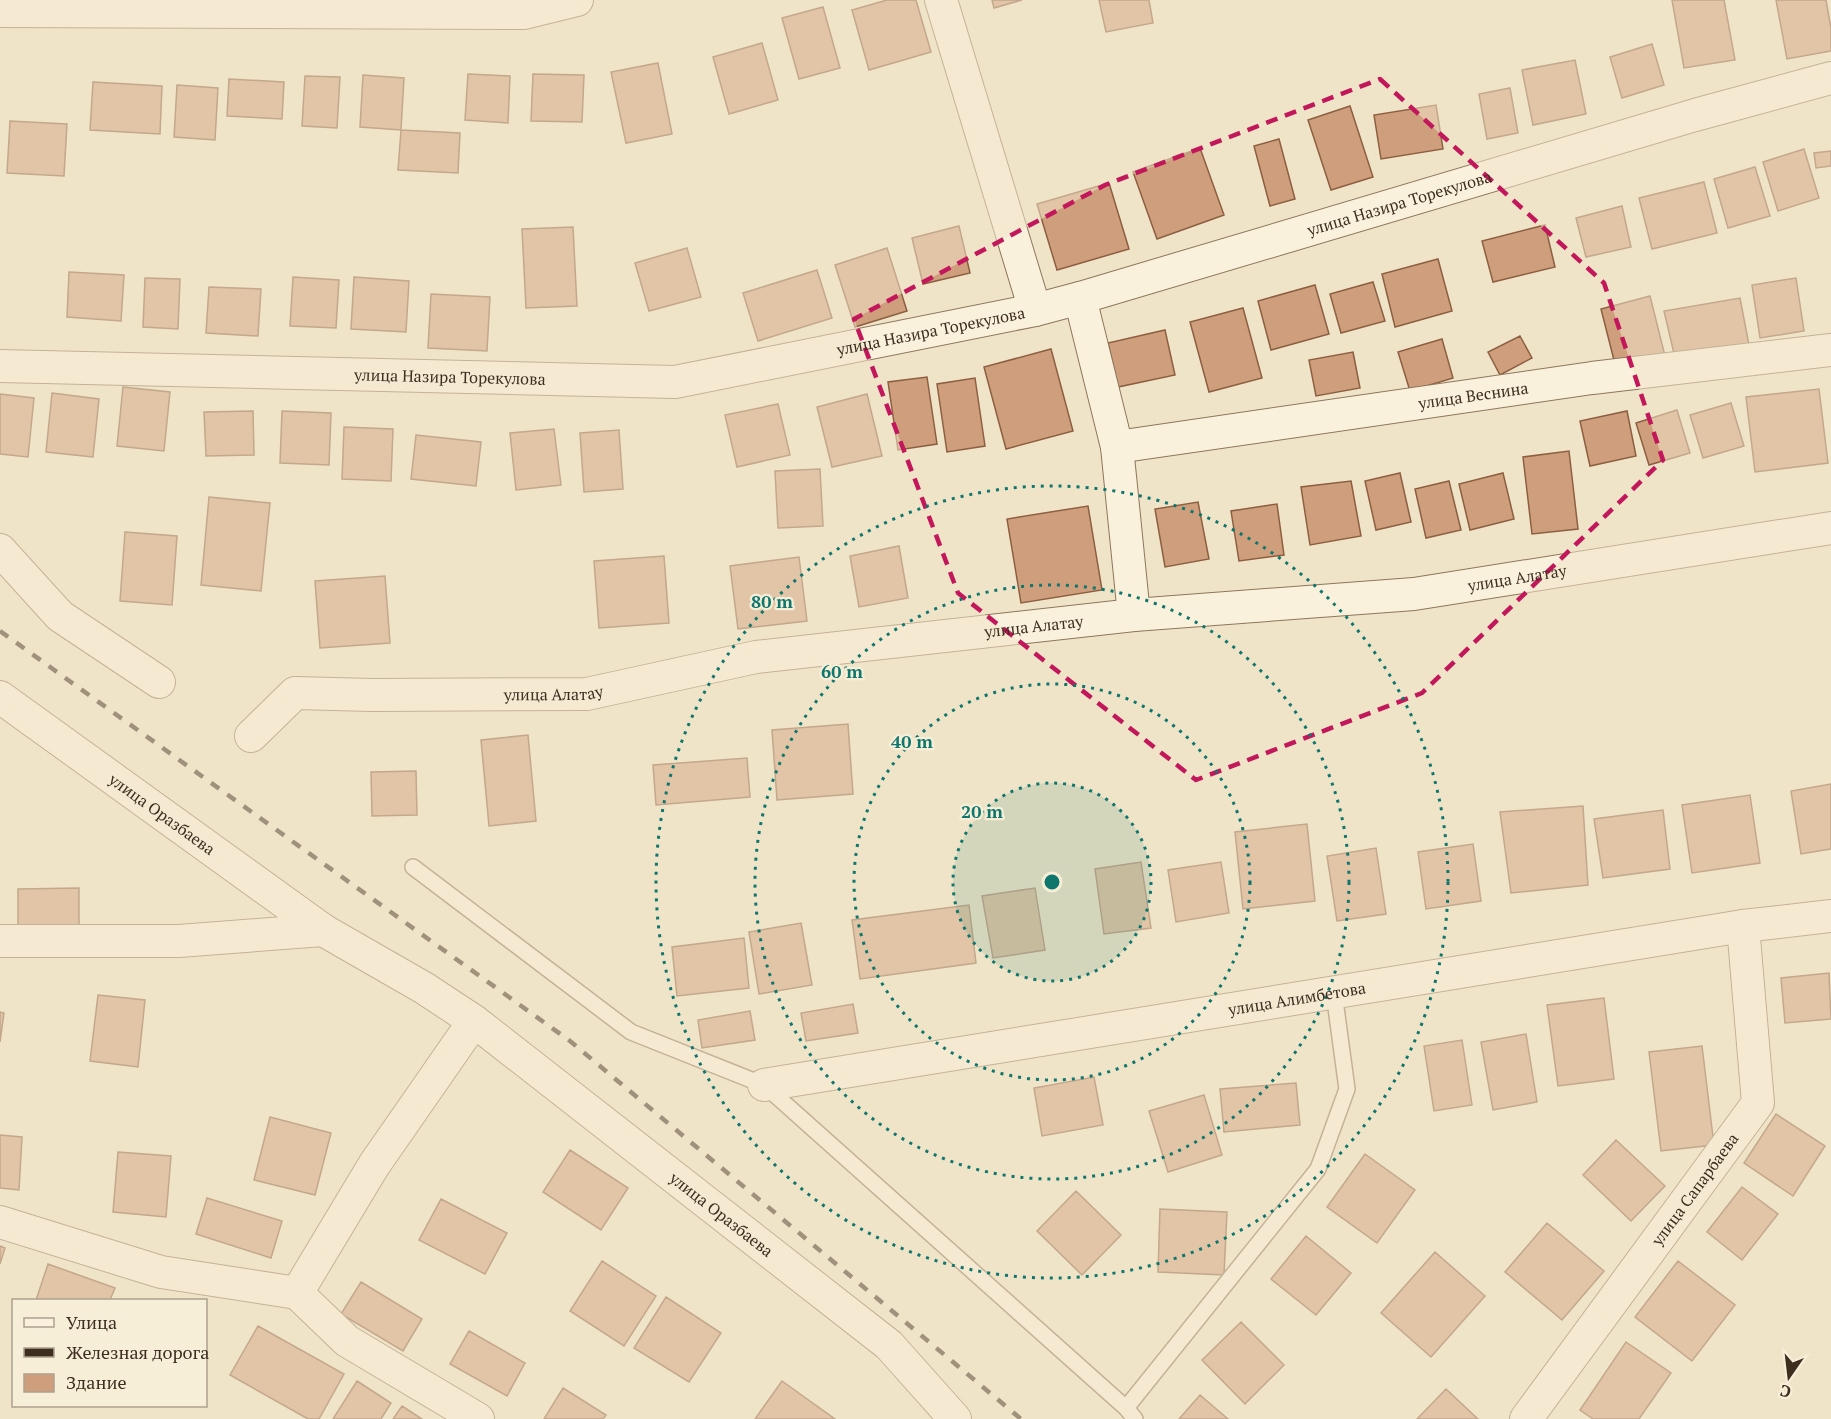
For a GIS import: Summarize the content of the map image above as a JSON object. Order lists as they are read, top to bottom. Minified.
{"streets":{"street":["улица Назира Торекулова","улица Веснина","улица Алатау","улица Оразбаева","улица Алимбетова","улица Сапарбаева"]},"crossings":[["улица Алимбетова","улица Сапарбаева"]],"legend":["Улица","Железная дорога","Здание"],"north":"bottom","rings":["80 m","60 m","40 m","20 m"]}
